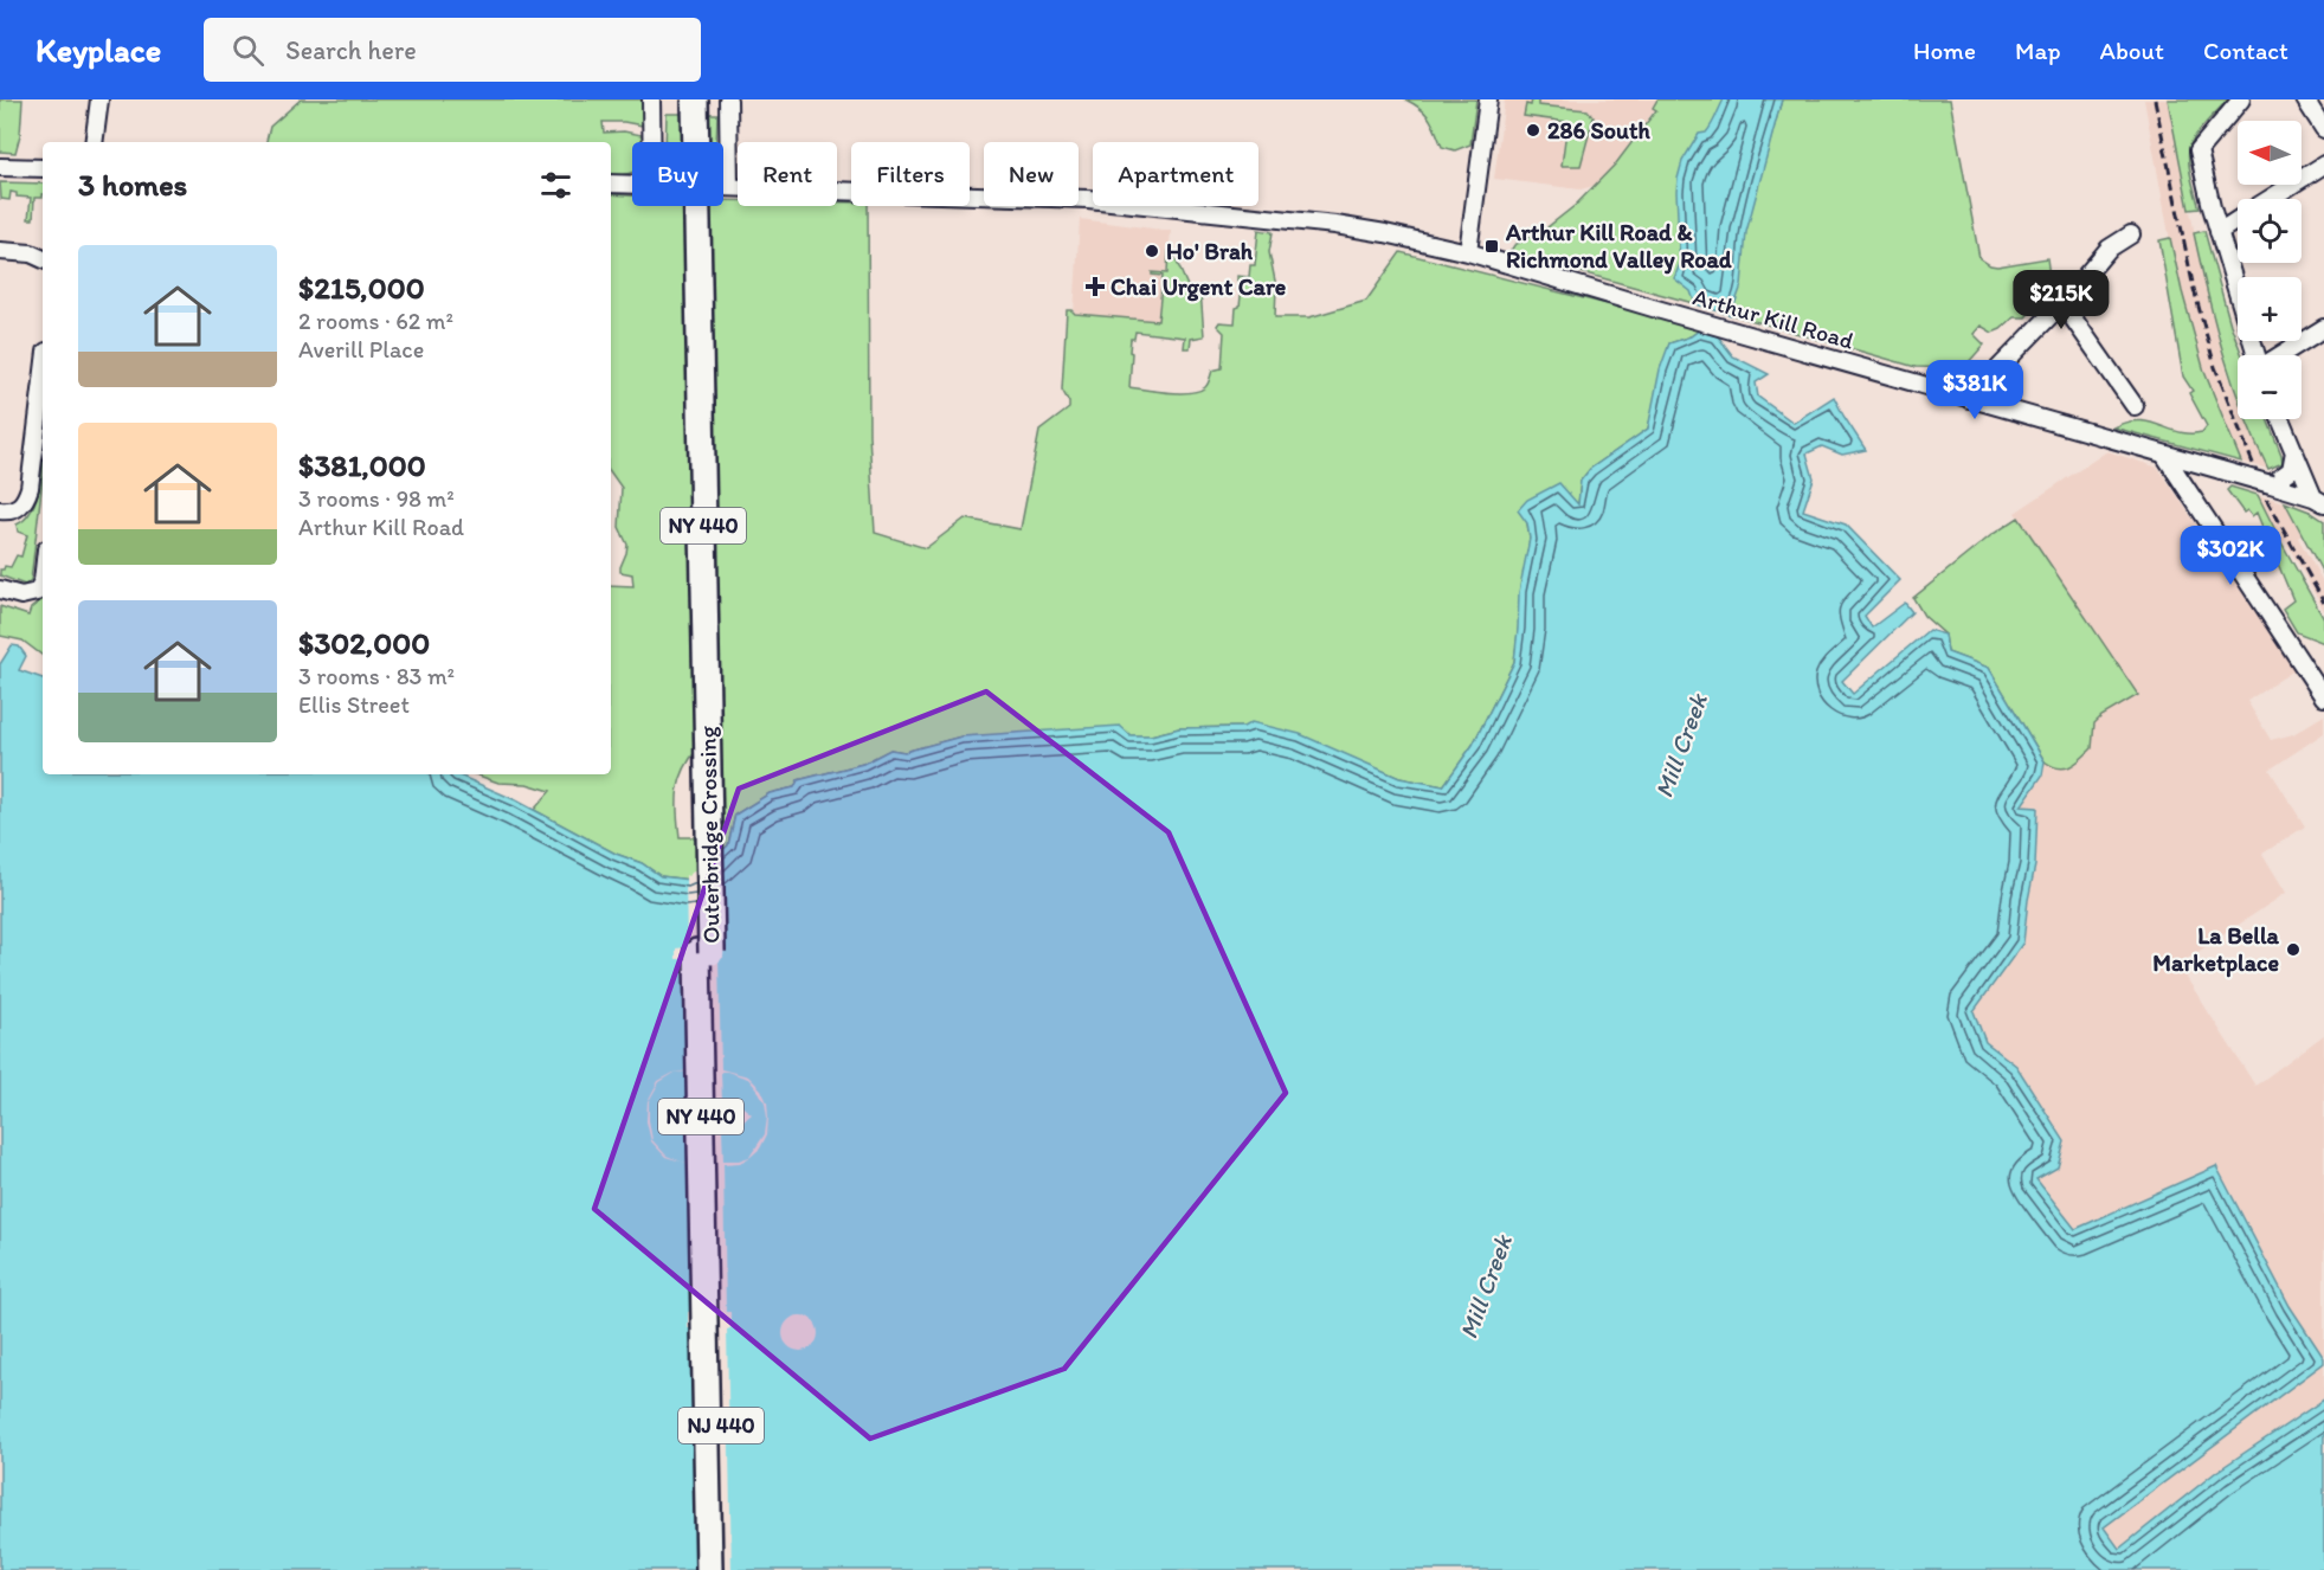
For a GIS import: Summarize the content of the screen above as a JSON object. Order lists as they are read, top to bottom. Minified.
{"streets":{"highway":["NY 440","Outerbridge Crossing","NJ 440"],"street":["Arthur Kill Road"]},"water":["Mill Creek"],"places":{"other":["286 South","Ho' Brah","La Bella Marketplace"],"transit":["Arthur Kill Road & Richmond Valley Road"],"health":["Chai Urgent Care"]},"north":"left","page":{"header":"Keyplace","search":"Search here","nav":["Home","Map","About","Contact"],"map_buttons":["+","−"],"chip":["Buy","Rent","Filters","New","Apartment"],"heading":"3 homes","list":[{"name":"$215,000","note":"2 rooms · 62 m² · Averill Place"},{"name":"$381,000","note":"3 rooms · 98 m² · Arthur Kill Road"},{"name":"$302,000","note":"3 rooms · 83 m² · Ellis Street"}],"price":["$215K","$381K","$302K"]}}
